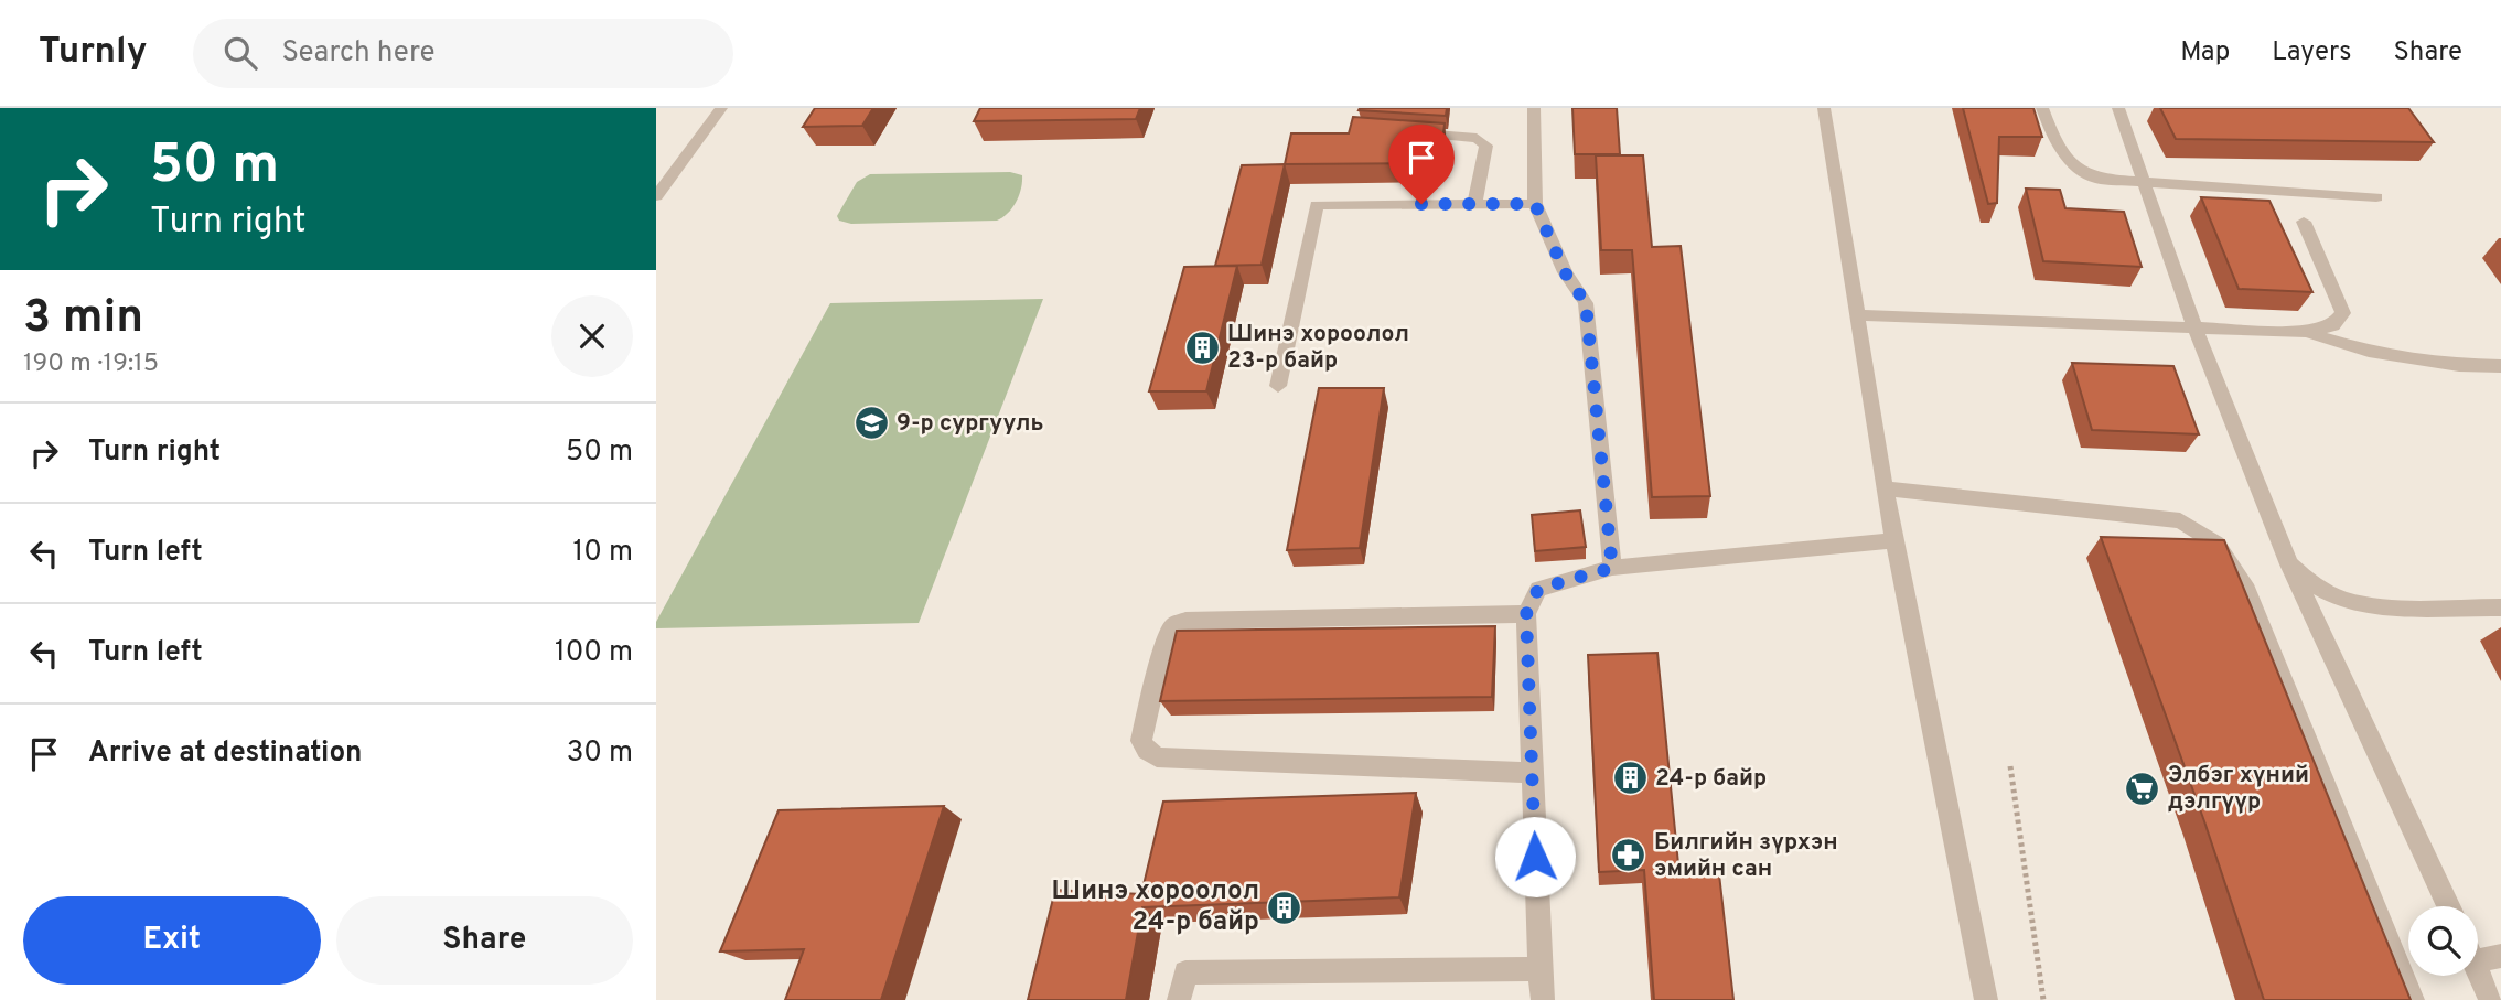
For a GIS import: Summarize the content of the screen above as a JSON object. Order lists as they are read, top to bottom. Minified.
{"places":{"building":["Шинэ хороолол 23-р байр","24-р байр","Шинэ хороолол 24-р байр"],"school or university":["9-р сургууль"],"supermarket":["Элбэг хүний дэлгүүр"],"pharmacy":["Билгийн зүрхэн эмийн сан"]},"page":{"header":"Turnly","search":"Search here","nav":["Map","Layers","Share"],"turn":["50 m","Turn right"],"heading":["3 min","190 m · 19:15"],"list":[{"name":"Turn right","value":"50 m"},{"name":"Turn left","value":"10 m"},{"name":"Turn left","value":"100 m"},{"name":"Arrive at destination","value":"30 m"}],"buttons":["Exit","Share"]}}
